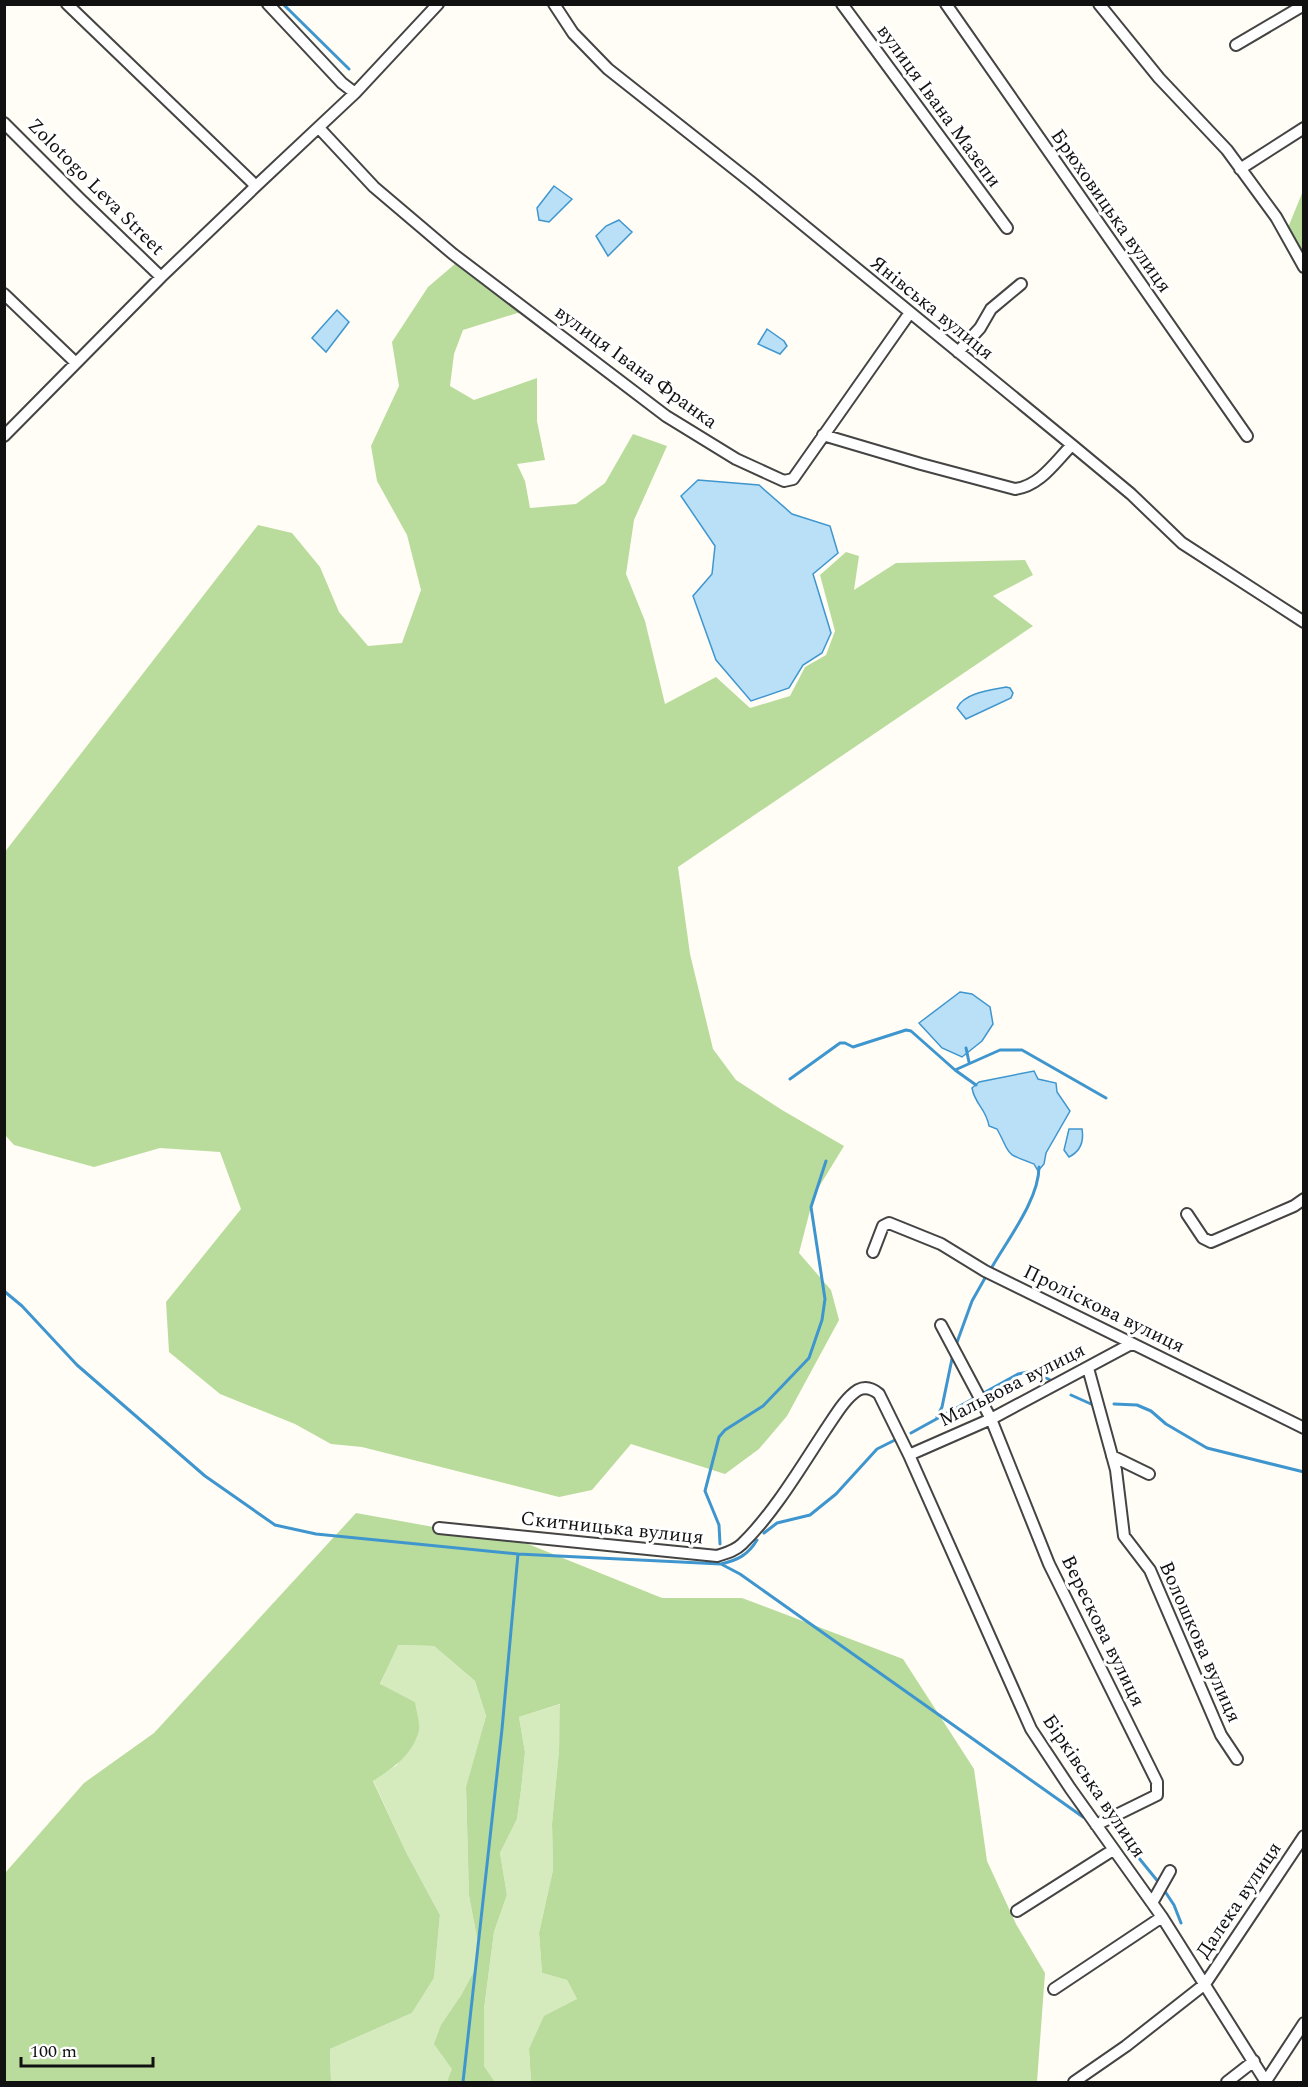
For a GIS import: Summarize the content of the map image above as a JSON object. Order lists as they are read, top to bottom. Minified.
{"streets":{"street":["вулиця Івана Мазепи","Zolotogo Leva Street","Брюховицька вулиця","Янівська вулиця","вулиця Івана Франка","Проліскова вулиця","Мальвова вулиця","Скитницька вулиця","Верескова вулиця","Волошкова вулиця","Бірківська вулиця","Далека вулиця"]},"crossings":[["Янівська вулиця","вулиця Івана Франка"],["Проліскова вулиця","Мальвова вулиця"],["Мальвова вулиця","Верескова вулиця"],["Мальвова вулиця","Волошкова вулиця"],["Мальвова вулиця","Бірківська вулиця"],["Скитницька вулиця","Бірківська вулиця"],["Верескова вулиця","Бірківська вулиця"],["Бірківська вулиця","Далека вулиця"]],"scale_bar":"100 m"}
